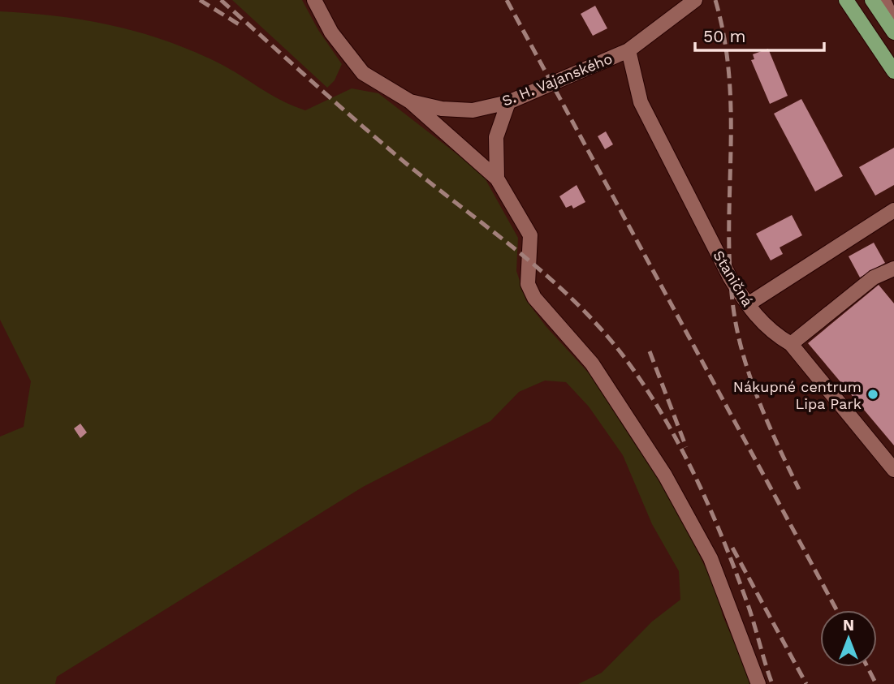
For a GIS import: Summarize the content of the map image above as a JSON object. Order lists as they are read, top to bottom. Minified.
{"streets":{"street":["S. H. Vajanského","Staničná"]},"crossings":[["S. H. Vajanského","Staničná"]],"places":["Nákupné centrum Lipa Park"],"scale_bar":"50 m","north":"top"}
